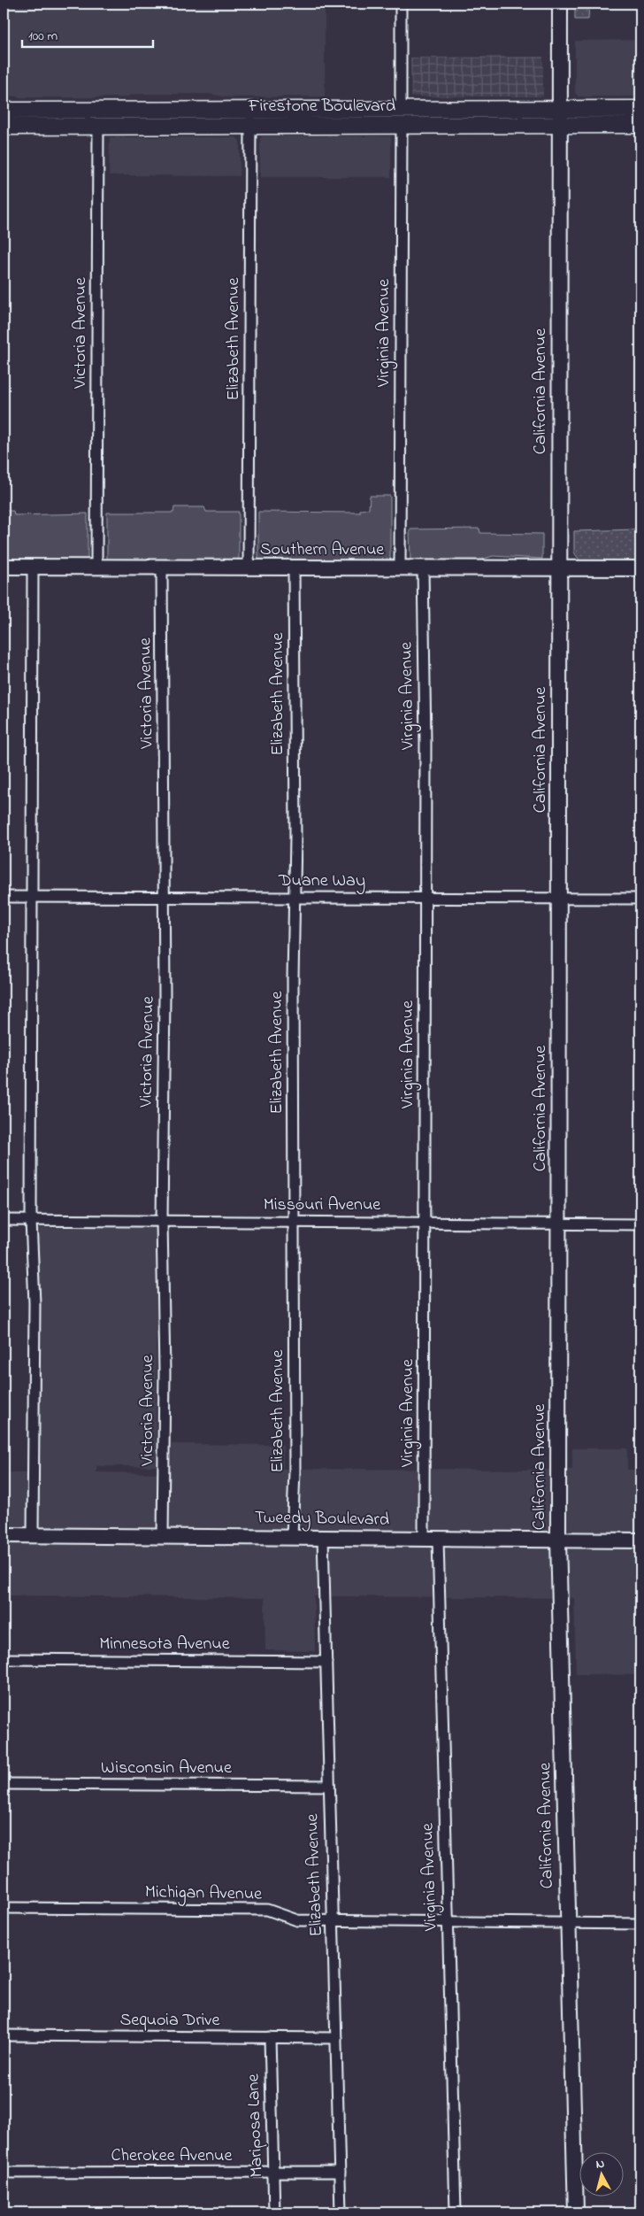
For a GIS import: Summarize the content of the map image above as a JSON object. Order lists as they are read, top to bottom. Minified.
{"streets":{"main road":["Firestone Boulevard","California Avenue","Southern Avenue","Tweedy Boulevard"],"street":["Victoria Avenue","Virginia Avenue","Elizabeth Avenue","Duane Way","Missouri Avenue","Minnesota Avenue","Wisconsin Avenue","Michigan Avenue","Sequoia Drive","Mariposa Lane","Cherokee Avenue"]},"crossings":[["Firestone Boulevard","Victoria Avenue"],["Firestone Boulevard","Virginia Avenue"],["Firestone Boulevard","Elizabeth Avenue"],["Firestone Boulevard","California Avenue"],["Victoria Avenue","Southern Avenue"],["Victoria Avenue","Duane Way"],["Victoria Avenue","Missouri Avenue"],["Victoria Avenue","Tweedy Boulevard"],["Virginia Avenue","Southern Avenue"],["Virginia Avenue","Duane Way"],["Virginia Avenue","Missouri Avenue"],["Virginia Avenue","Tweedy Boulevard"],["Virginia Avenue","Michigan Avenue"],["Elizabeth Avenue","Southern Avenue"],["Elizabeth Avenue","Duane Way"],["Elizabeth Avenue","Missouri Avenue"],["Elizabeth Avenue","Tweedy Boulevard"],["Elizabeth Avenue","Minnesota Avenue"],["Elizabeth Avenue","Wisconsin Avenue"],["Elizabeth Avenue","Michigan Avenue"],["Elizabeth Avenue","Sequoia Drive"],["Elizabeth Avenue","Cherokee Avenue"],["California Avenue","Southern Avenue"],["California Avenue","Duane Way"],["California Avenue","Missouri Avenue"],["California Avenue","Tweedy Boulevard"],["California Avenue","Michigan Avenue"],["Sequoia Drive","Mariposa Lane"],["Mariposa Lane","Cherokee Avenue"]],"scale_bar":"100 m","north":"top"}
